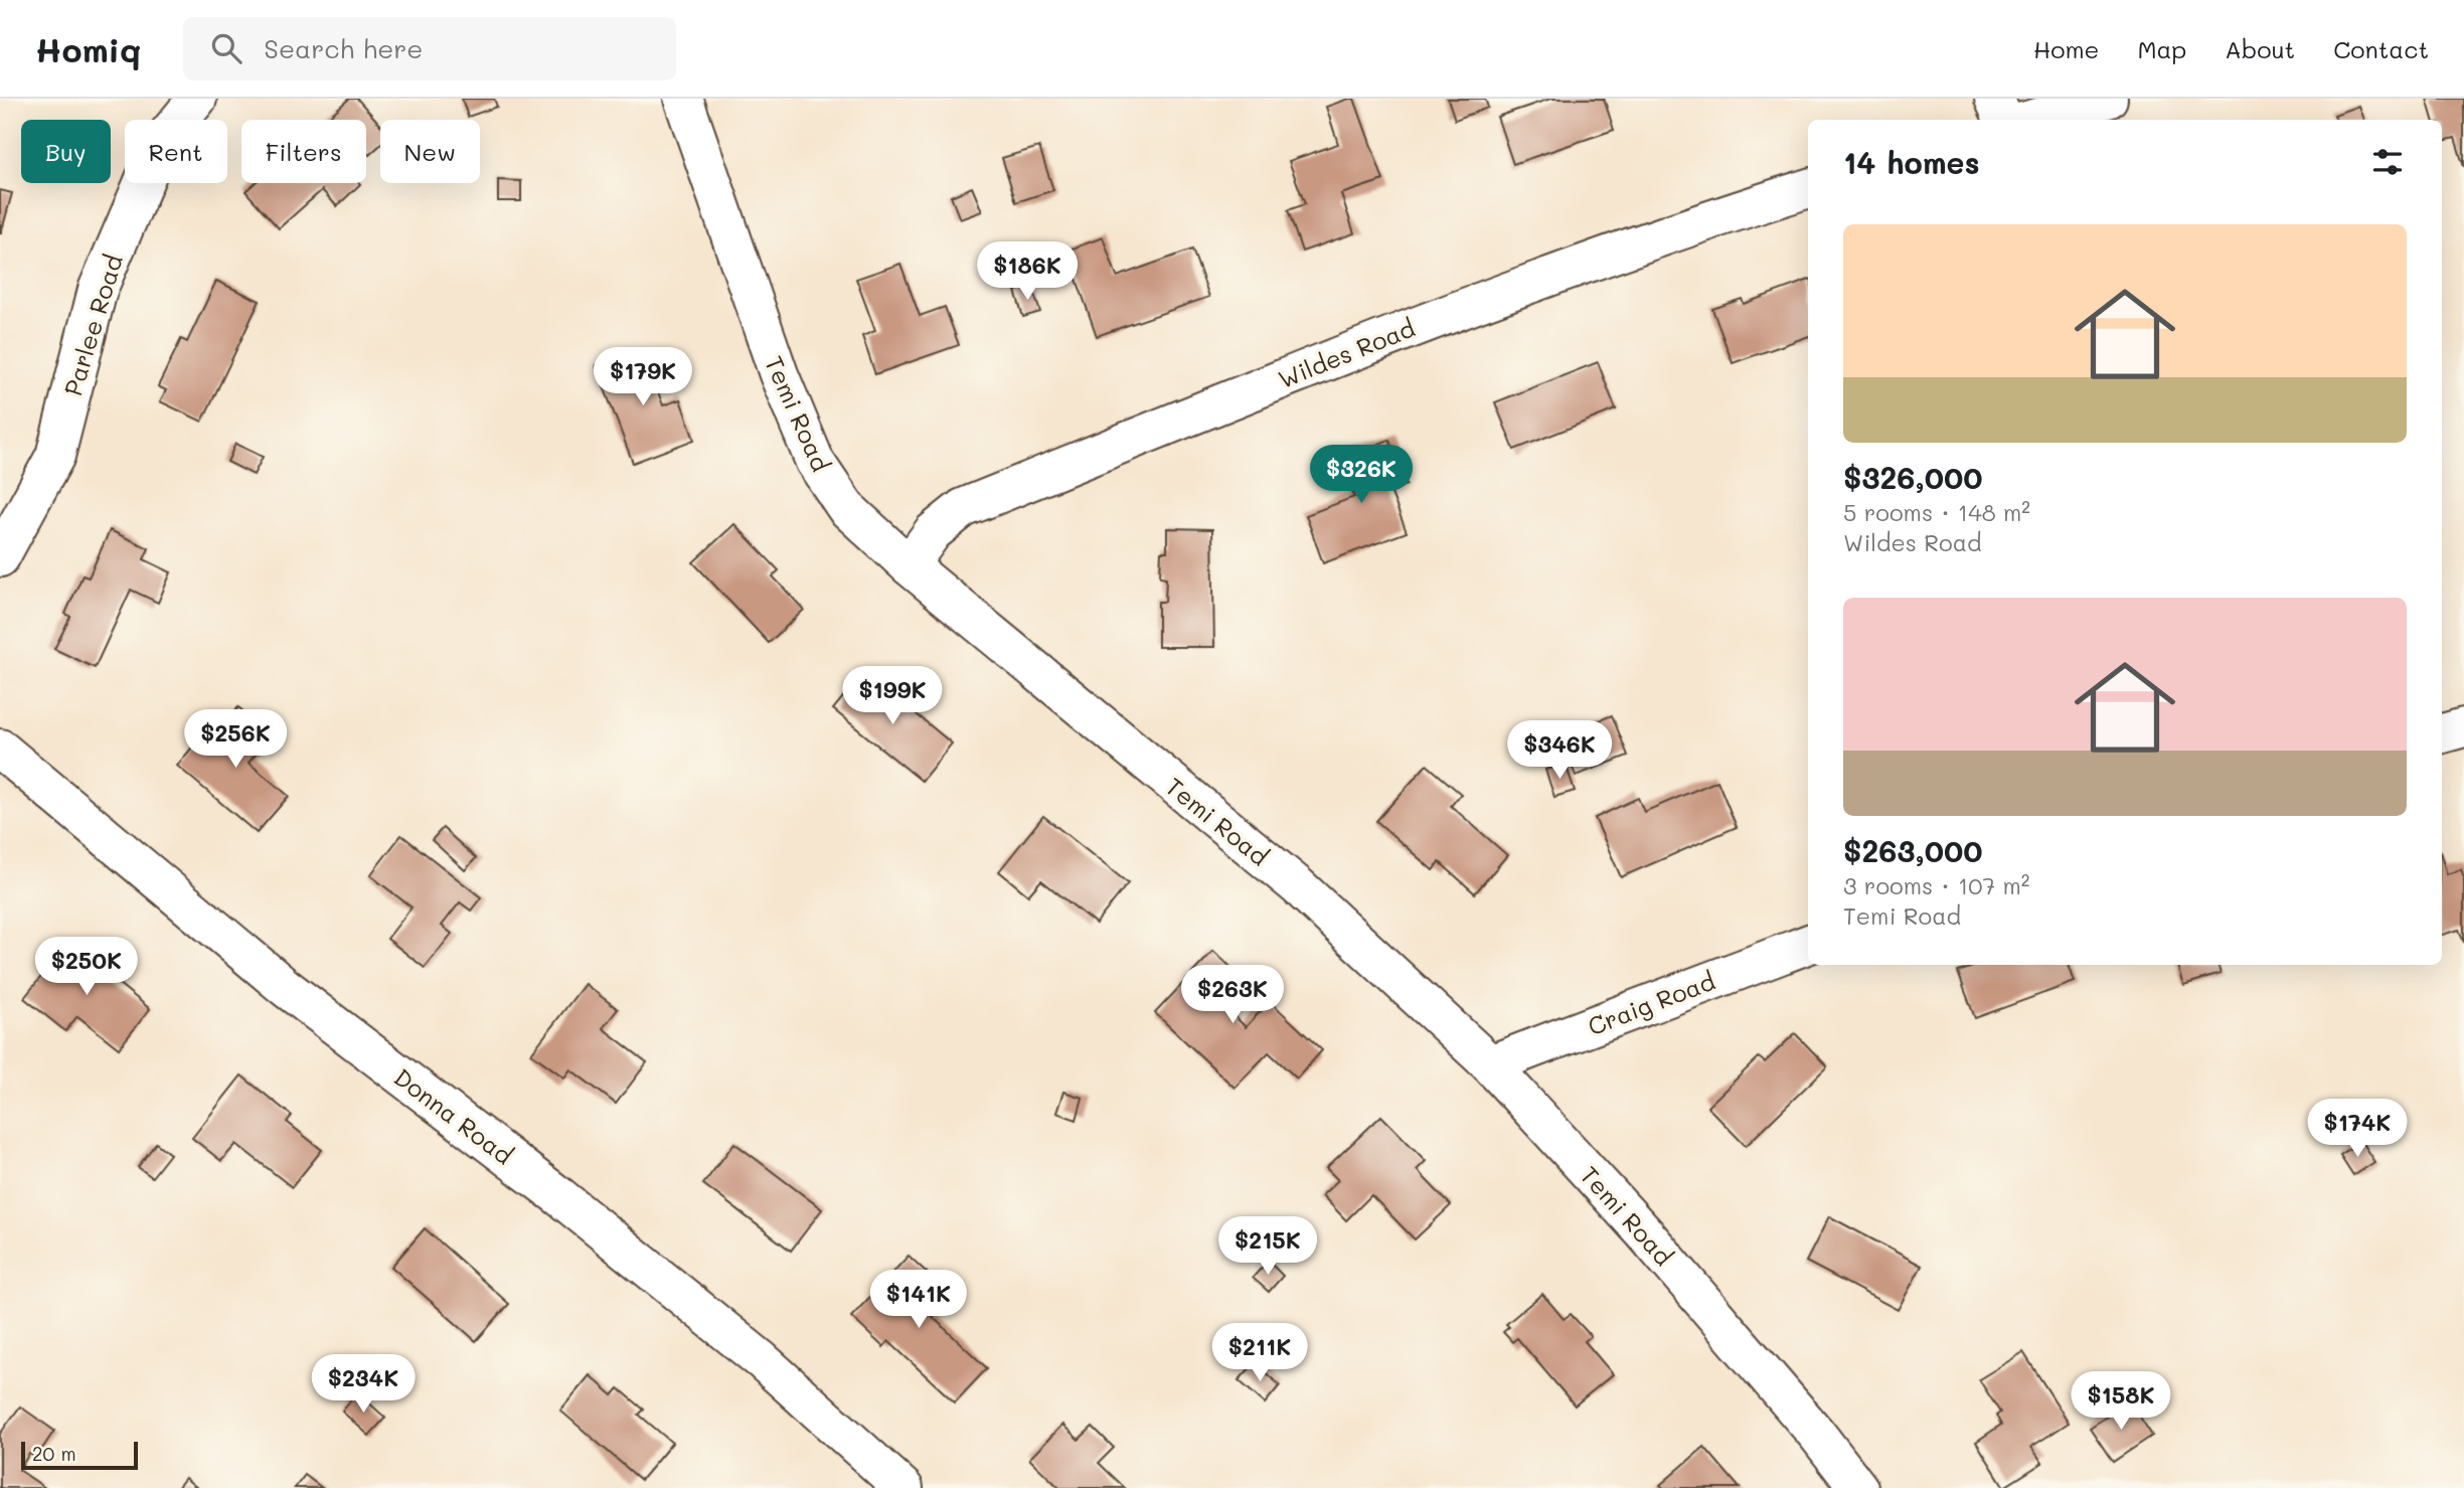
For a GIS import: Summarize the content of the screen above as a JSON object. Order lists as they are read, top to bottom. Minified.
{"streets":{"street":["Parlee Road","Wildes Road","Temi Road","Craig Road","Donna Road"]},"crossings":[["Wildes Road","Temi Road"],["Temi Road","Craig Road"]],"scale_bar":"20 m","page":{"header":"Homiq","search":"Search here","nav":["Home","Map","About","Contact"],"chip":["Buy","Rent","Filters","New"],"heading":"14 homes","list":[{"name":"$326,000","note":"5 rooms · 148 m² · Wildes Road"},{"name":"$263,000","note":"3 rooms · 107 m² · Temi Road"}],"price":["$186K","$179K","$326K","$199K","$256K","$346K","$250K","$263K","$174K","$215K","$141K","$211K","$234K","$158K"],"scale":"20 m"}}
